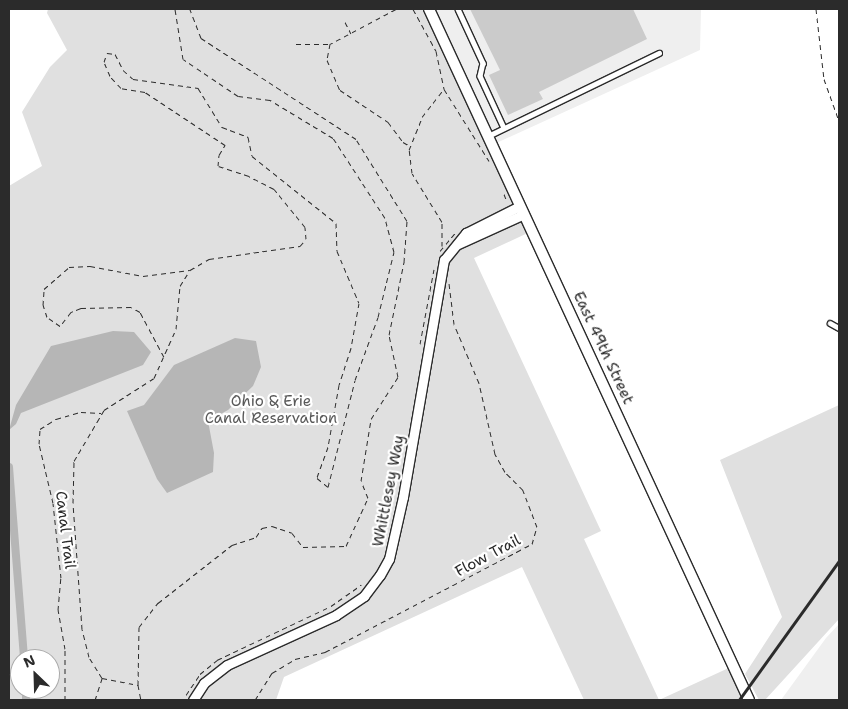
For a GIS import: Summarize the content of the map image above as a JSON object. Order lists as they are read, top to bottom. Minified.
{"streets":{"street":["East 49th Street","Whittlesey Way"],"path":["Canal Trail","Flow Trail"]},"crossings":[["East 49th Street","Whittlesey Way"],["Whittlesey Way","Flow Trail"]],"parks":["Ohio & Erie Canal Reservation"],"north":"top left"}
